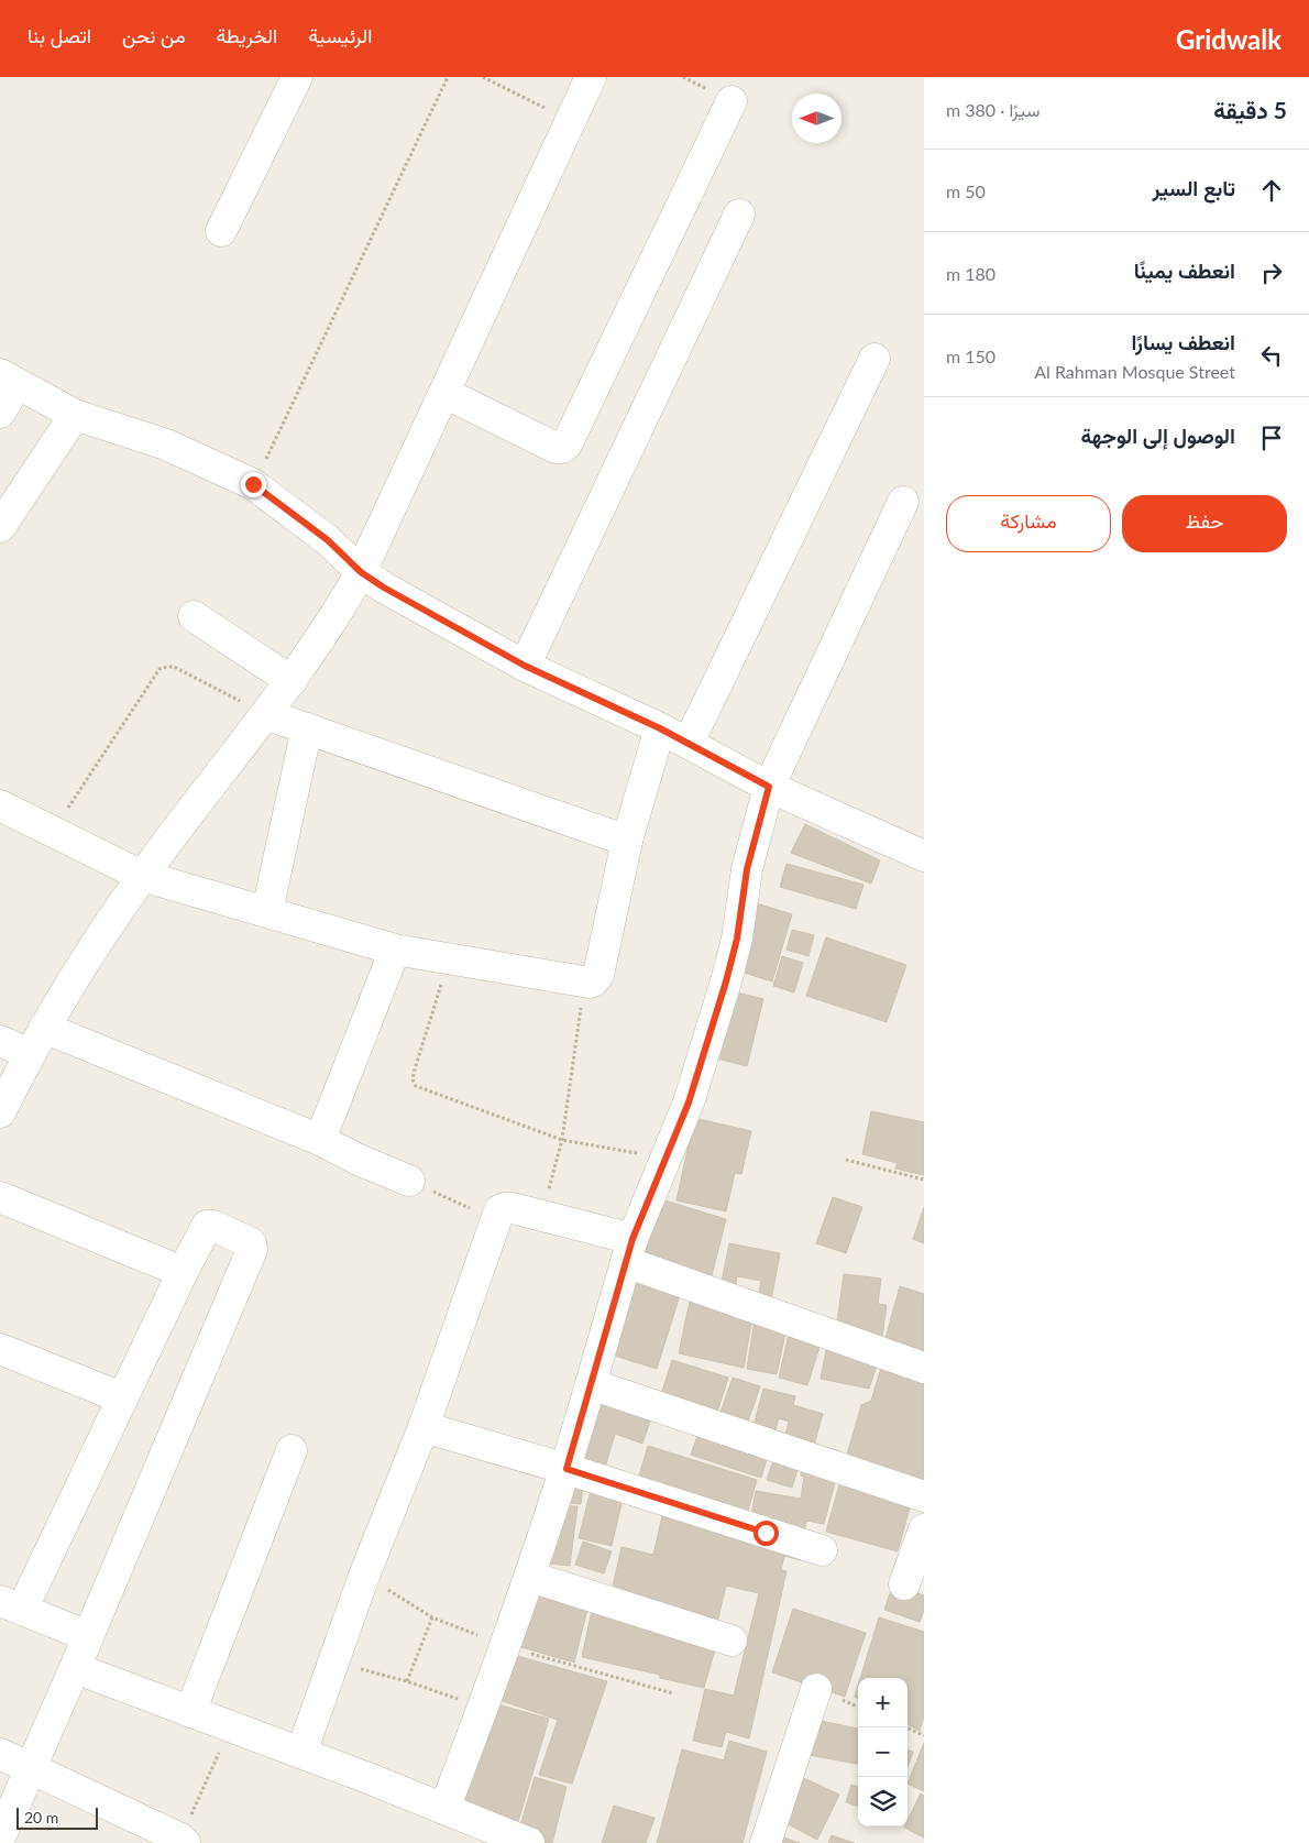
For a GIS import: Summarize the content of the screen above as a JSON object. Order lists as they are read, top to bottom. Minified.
{"scale_bar":"20 m","north":"left","page":{"header":"Gridwalk","nav":["الرئيسية","الخريطة","من نحن","اتصل بنا"],"heading":["5 دقيقة","سيرًا · 380 m"],"list":[["تابع السير","50 m"],["انعطف يمينًا","180 m"],["انعطف يسارًا","Al Rahman Mosque Street","150 m"],"الوصول إلى الوجهة"],"buttons":["حفظ","مشاركة"],"map_buttons":["+","−"],"scale":"20 m"}}
